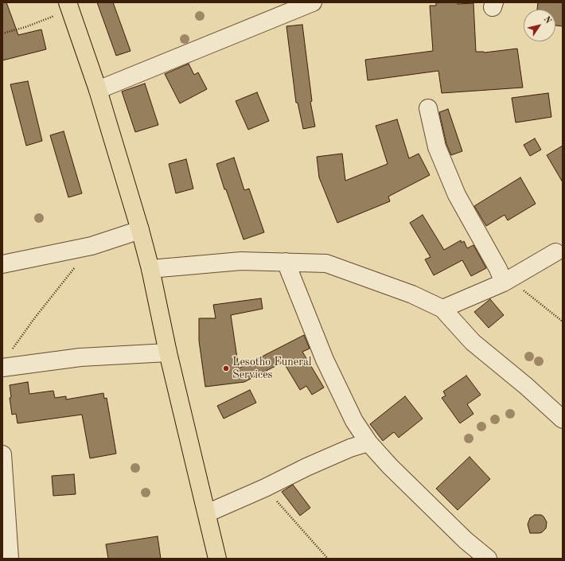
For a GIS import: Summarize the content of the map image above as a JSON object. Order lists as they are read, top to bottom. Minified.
{"places":["Lesotho Funeral Services"],"north":"top right"}
